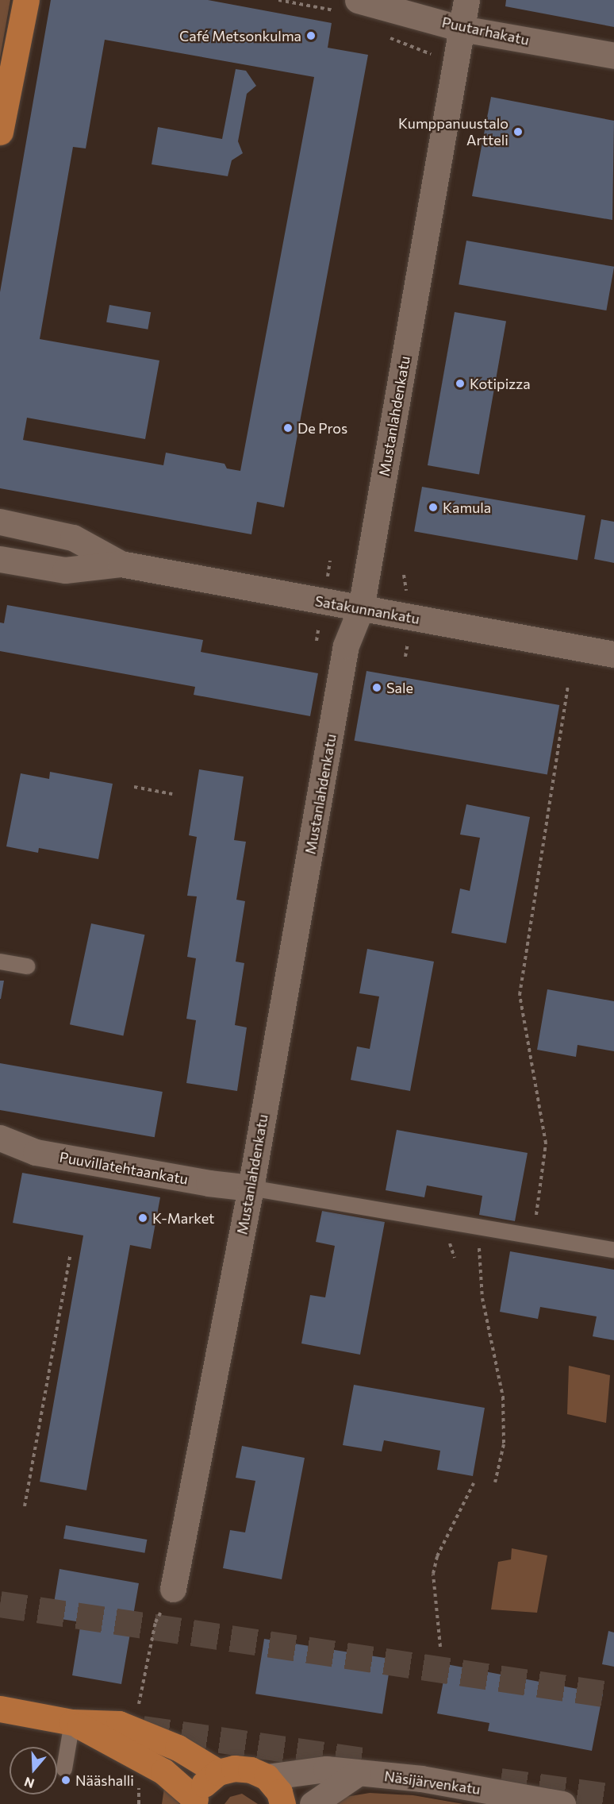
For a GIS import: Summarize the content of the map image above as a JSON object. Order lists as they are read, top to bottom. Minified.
{"streets":{"street":["Puutarhakatu","Mustanlahdenkatu","Satakunnankatu","Puuvillatehtaankatu","Näsijärvenkatu"]},"crossings":[["Puutarhakatu","Mustanlahdenkatu"],["Mustanlahdenkatu","Satakunnankatu"],["Mustanlahdenkatu","Puuvillatehtaankatu"]],"places":["Café Metsonkulma","Kumppanuustalo Artteli","Kotipizza","De Pros","Kamula","Sale","K-Market","Nääshalli"],"north":"bottom"}
